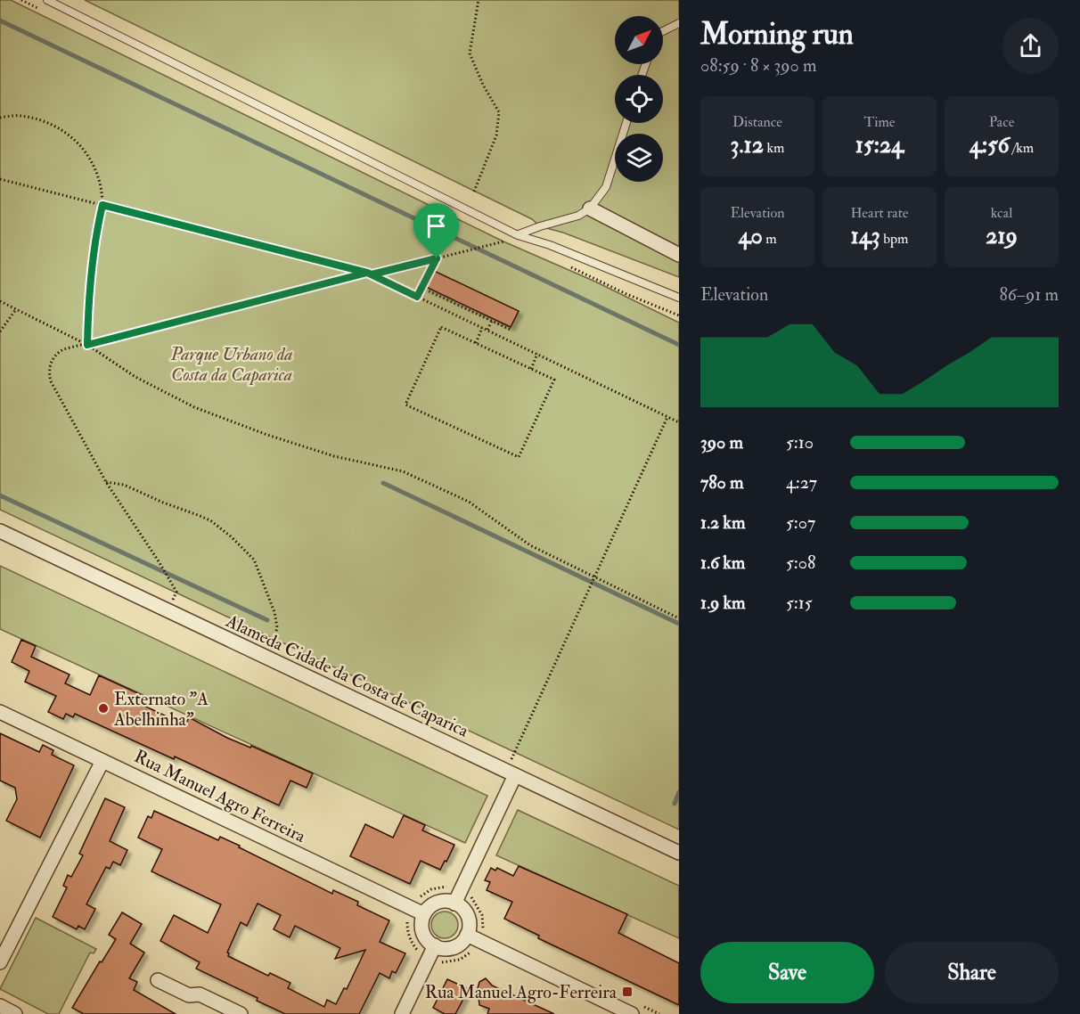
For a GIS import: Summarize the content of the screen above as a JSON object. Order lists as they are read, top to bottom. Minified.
{"streets":{"street":["Alameda Cidade da Costa de Caparica","Rua Manuel Agro Ferreira"]},"parks":["Parque Urbano da Costa da Caparica"],"places":{"other":["Externato \"A Abelhinha\""],"transit":["Rua Manuel Agro-Ferreira"]},"north":"top right","page":{"heading":["Morning run","08:59 · 8 × 390 m"],"stats":[["Distance","3.12 km"],["Time","15:24"],["Pace","4:56 /km"],["Elevation","40 m"],["Heart rate","143 bpm"],["kcal","219"]],"chart":["Elevation","86–91 m"],"list":[{"name":"390 m","note":"5:10"},{"name":"780 m","note":"4:27"},{"name":"1.2 km","note":"5:07"},{"name":"1.6 km","note":"5:08"},{"name":"1.9 km","note":"5:15"}],"buttons":["Save","Share"]}}
